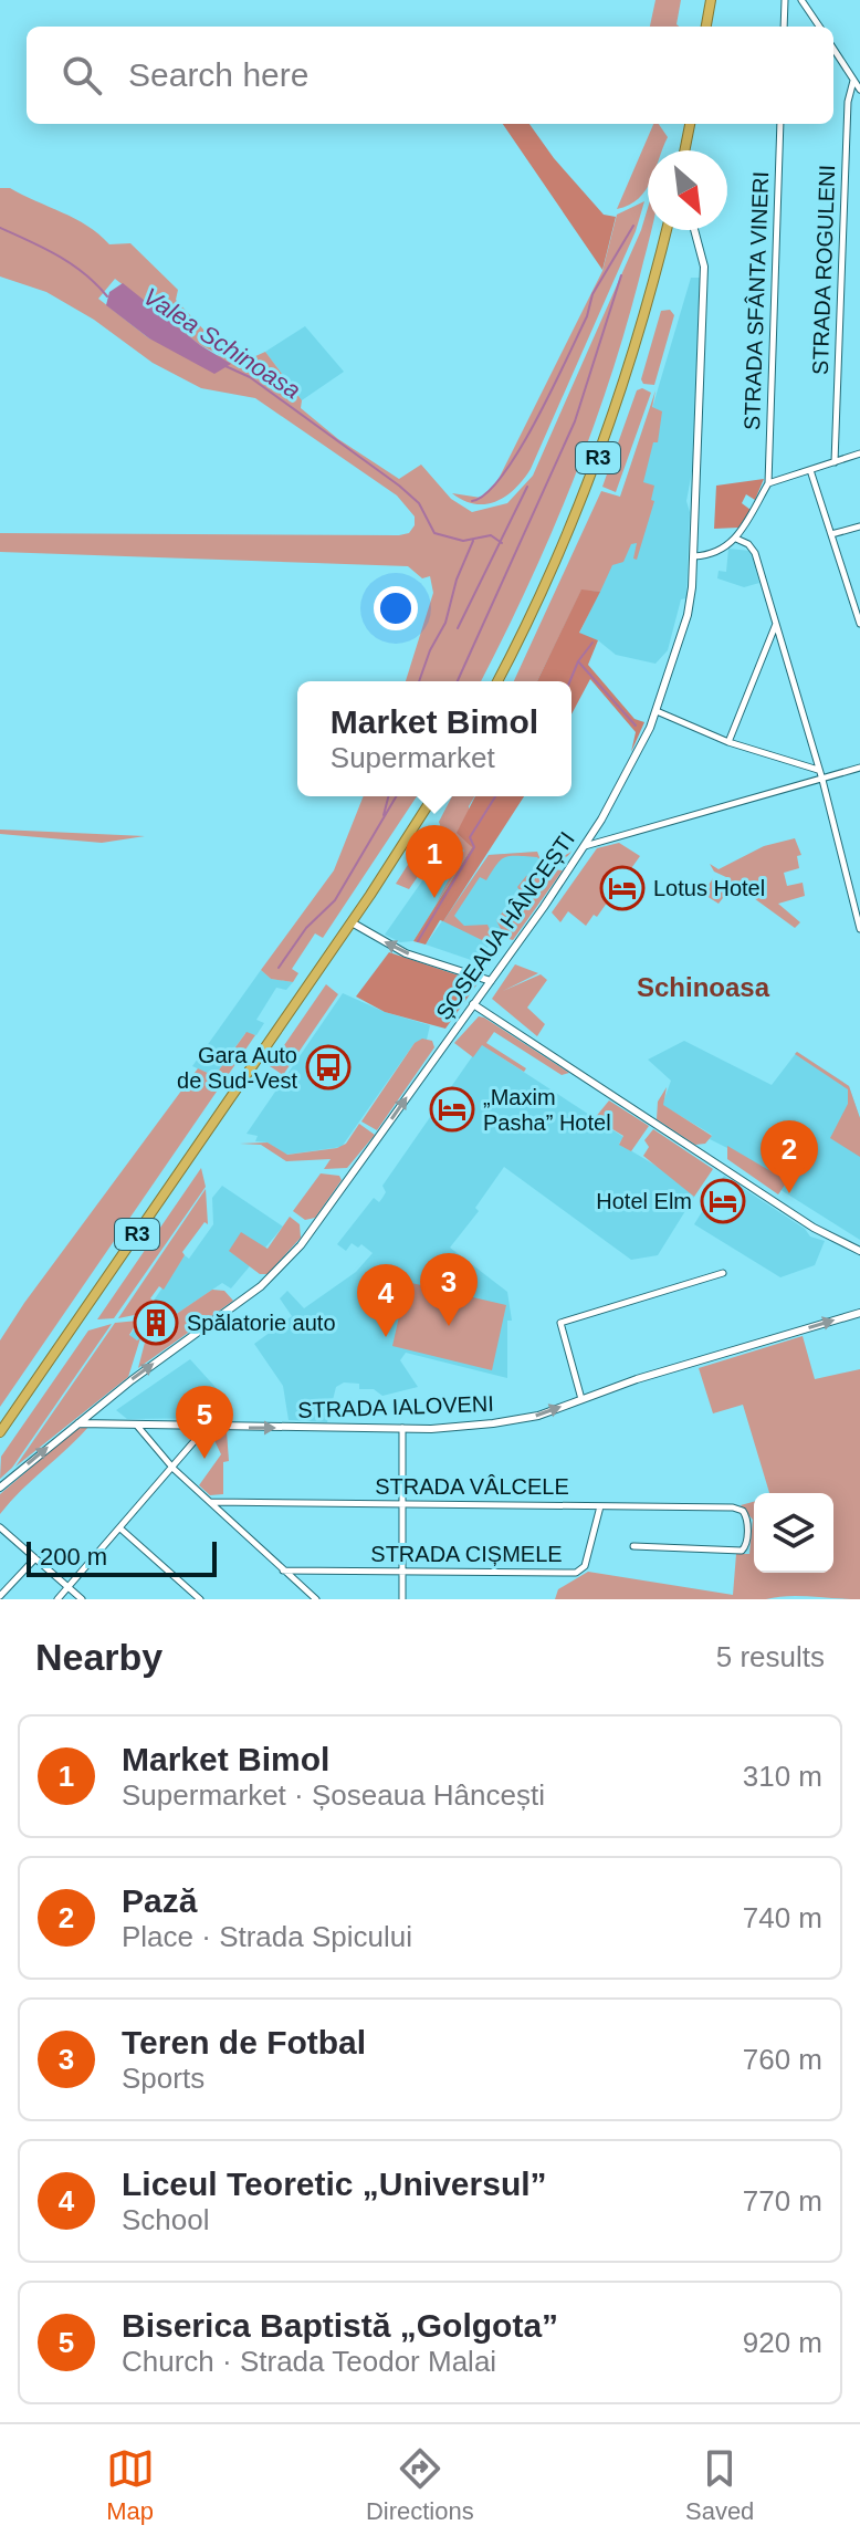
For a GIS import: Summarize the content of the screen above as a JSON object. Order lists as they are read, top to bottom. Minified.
{"streets":{"highway":["R3"],"street":["STRADA ROGULENI","STRADA SFÂNTA VINERI","ȘOSEAUA HÂNCEȘTI","STRADA IALOVENI","STRADA VÂLCELE","STRADA CIȘMELE"]},"crossings":[["ȘOSEAUA HÂNCEȘTI","STRADA IALOVENI"],["STRADA VÂLCELE","STRADA CIȘMELE"]],"one_way":["ȘOSEAUA HÂNCEȘTI","STRADA IALOVENI"],"districts":["Schinoasa"],"water":["Valea Schinoasa"],"places":{"hotel":["Lotus Hotel","„Maxim Pasha” Hotel","Hotel Elm"],"bus stop":["Gara Auto de Sud-Vest"],"building":["Spălatorie auto"]},"scale_bar":"200 m","north":"bottom right","page":{"search":"Search here","popup":["Market Bimol","Supermarket"],"pins":["1","2","3","4","5"],"scale":"200 m","heading":["Nearby","5 results"],"list":[{"mark":"1","name":"Market Bimol","note":"Supermarket · Șoseaua Hâncești","value":"310 m"},{"mark":"2","name":"Pază","note":"Place · Strada Spicului","value":"740 m"},{"mark":"3","name":"Teren de Fotbal","note":"Sports","value":"760 m"},{"mark":"4","name":"Liceul Teoretic „Universul”","note":"School","value":"770 m"},{"mark":"5","name":"Biserica Baptistă „Golgota”","note":"Church · Strada Teodor Malai","value":"920 m"}],"nav":["Map","Directions","Saved"]}}
